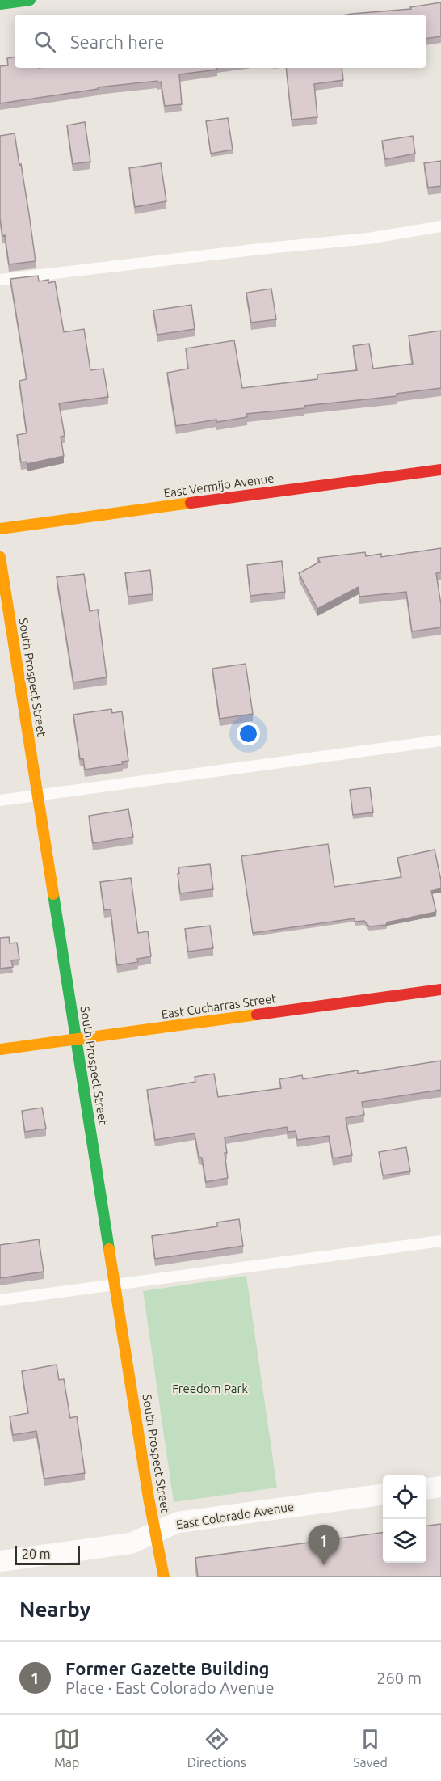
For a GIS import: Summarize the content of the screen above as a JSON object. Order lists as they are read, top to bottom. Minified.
{"streets":{"street":["East Vermijo Avenue","South Prospect Street","East Cucharras Street","East Colorado Avenue"]},"crossings":[["South Prospect Street","East Cucharras Street"],["South Prospect Street","East Colorado Avenue"]],"parks":["Freedom Park"],"scale_bar":"20 m","page":{"search":"Search here","pins":"1","scale":"20 m","heading":"Nearby","list":[{"mark":"1","name":"Former Gazette Building","note":"Place · East Colorado Avenue","value":"260 m"}],"nav":["Map","Directions","Saved"]}}
